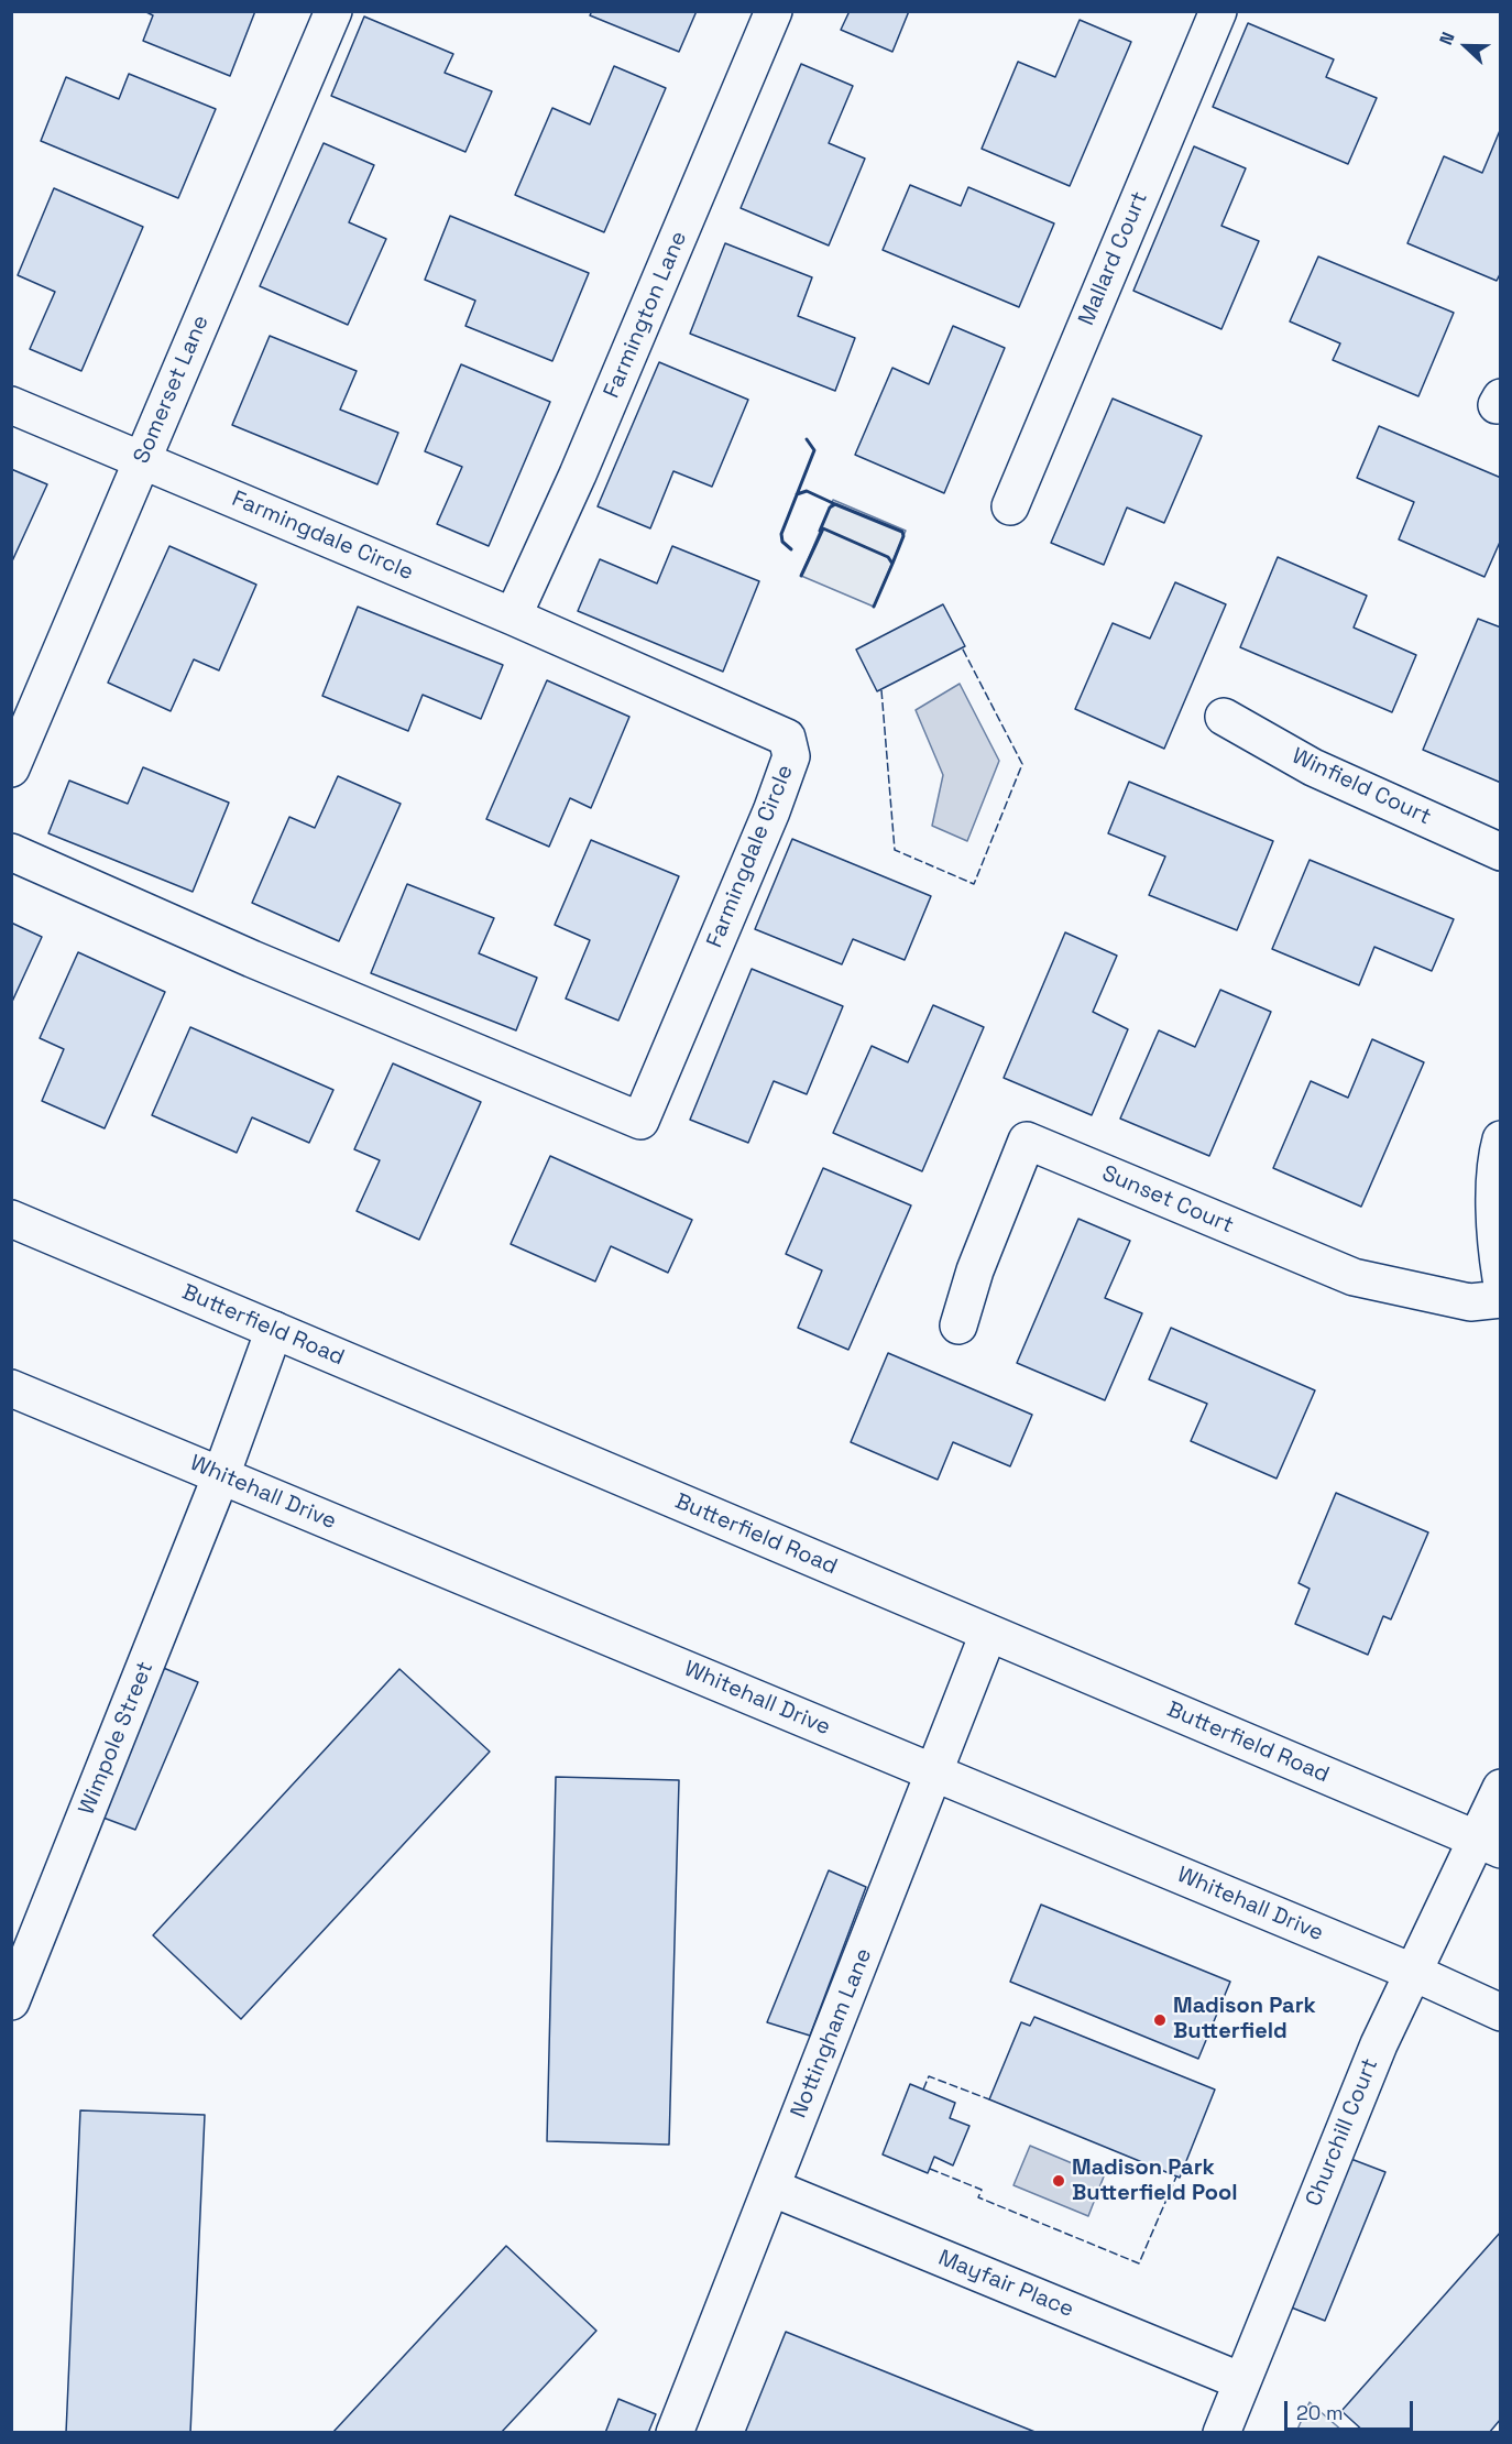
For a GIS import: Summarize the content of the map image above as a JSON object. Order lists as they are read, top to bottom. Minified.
{"streets":{"street":["Mallard Court","Farmington Lane","Somerset Lane","Farmingdale Circle","Winfield Court","Sunset Court","Butterfield Road","Whitehall Drive","Wimpole Street","Nottingham Lane","Churchill Court","Mayfair Place"]},"crossings":[["Farmington Lane","Farmingdale Circle"],["Somerset Lane","Farmingdale Circle"],["Butterfield Road","Wimpole Street"],["Butterfield Road","Nottingham Lane"],["Butterfield Road","Churchill Court"],["Whitehall Drive","Wimpole Street"],["Whitehall Drive","Nottingham Lane"],["Whitehall Drive","Churchill Court"],["Nottingham Lane","Mayfair Place"],["Churchill Court","Mayfair Place"]],"places":["Madison Park Butterfield","Madison Park Butterfield Pool"],"scale_bar":"20 m","north":"left"}
